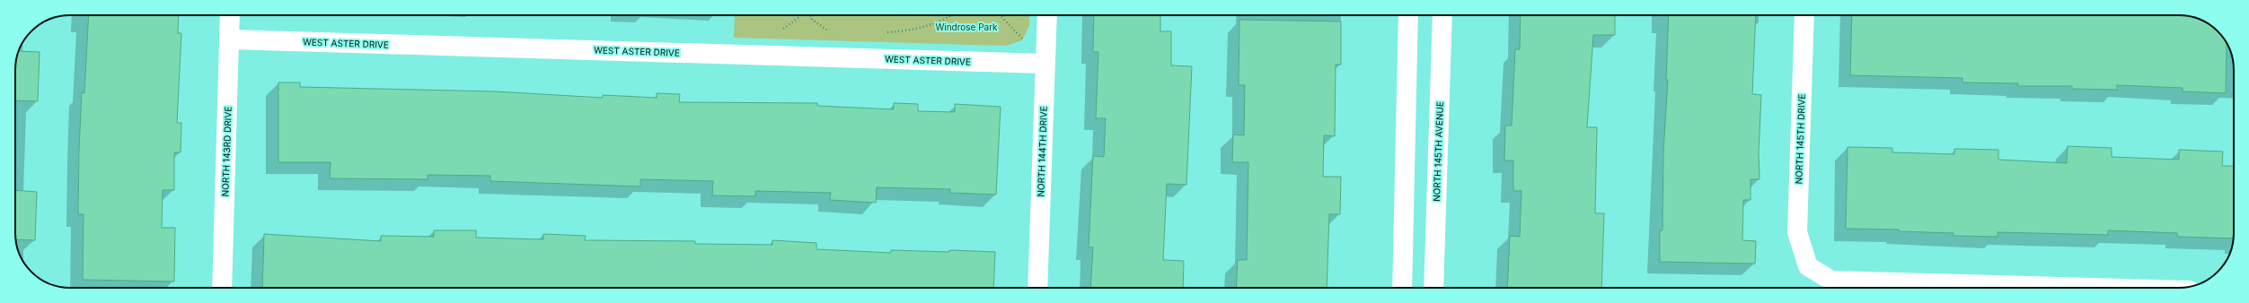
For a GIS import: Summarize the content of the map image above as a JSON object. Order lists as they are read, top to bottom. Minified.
{"streets":{"street":["WEST ASTER DRIVE","NORTH 145TH DRIVE","NORTH 143RD DRIVE","NORTH 144TH DRIVE","NORTH 145TH AVENUE"]},"crossings":[["WEST ASTER DRIVE","NORTH 143RD DRIVE"],["WEST ASTER DRIVE","NORTH 144TH DRIVE"]],"parks":["Windrose Park"]}
